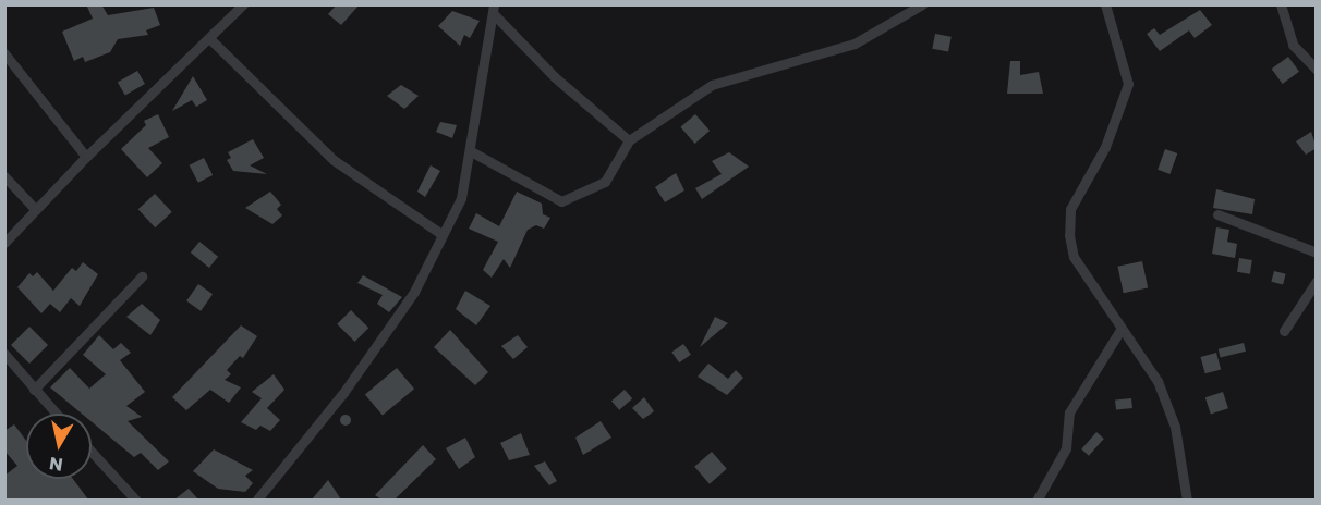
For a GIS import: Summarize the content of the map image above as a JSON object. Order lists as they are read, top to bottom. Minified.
{"north":"bottom"}
